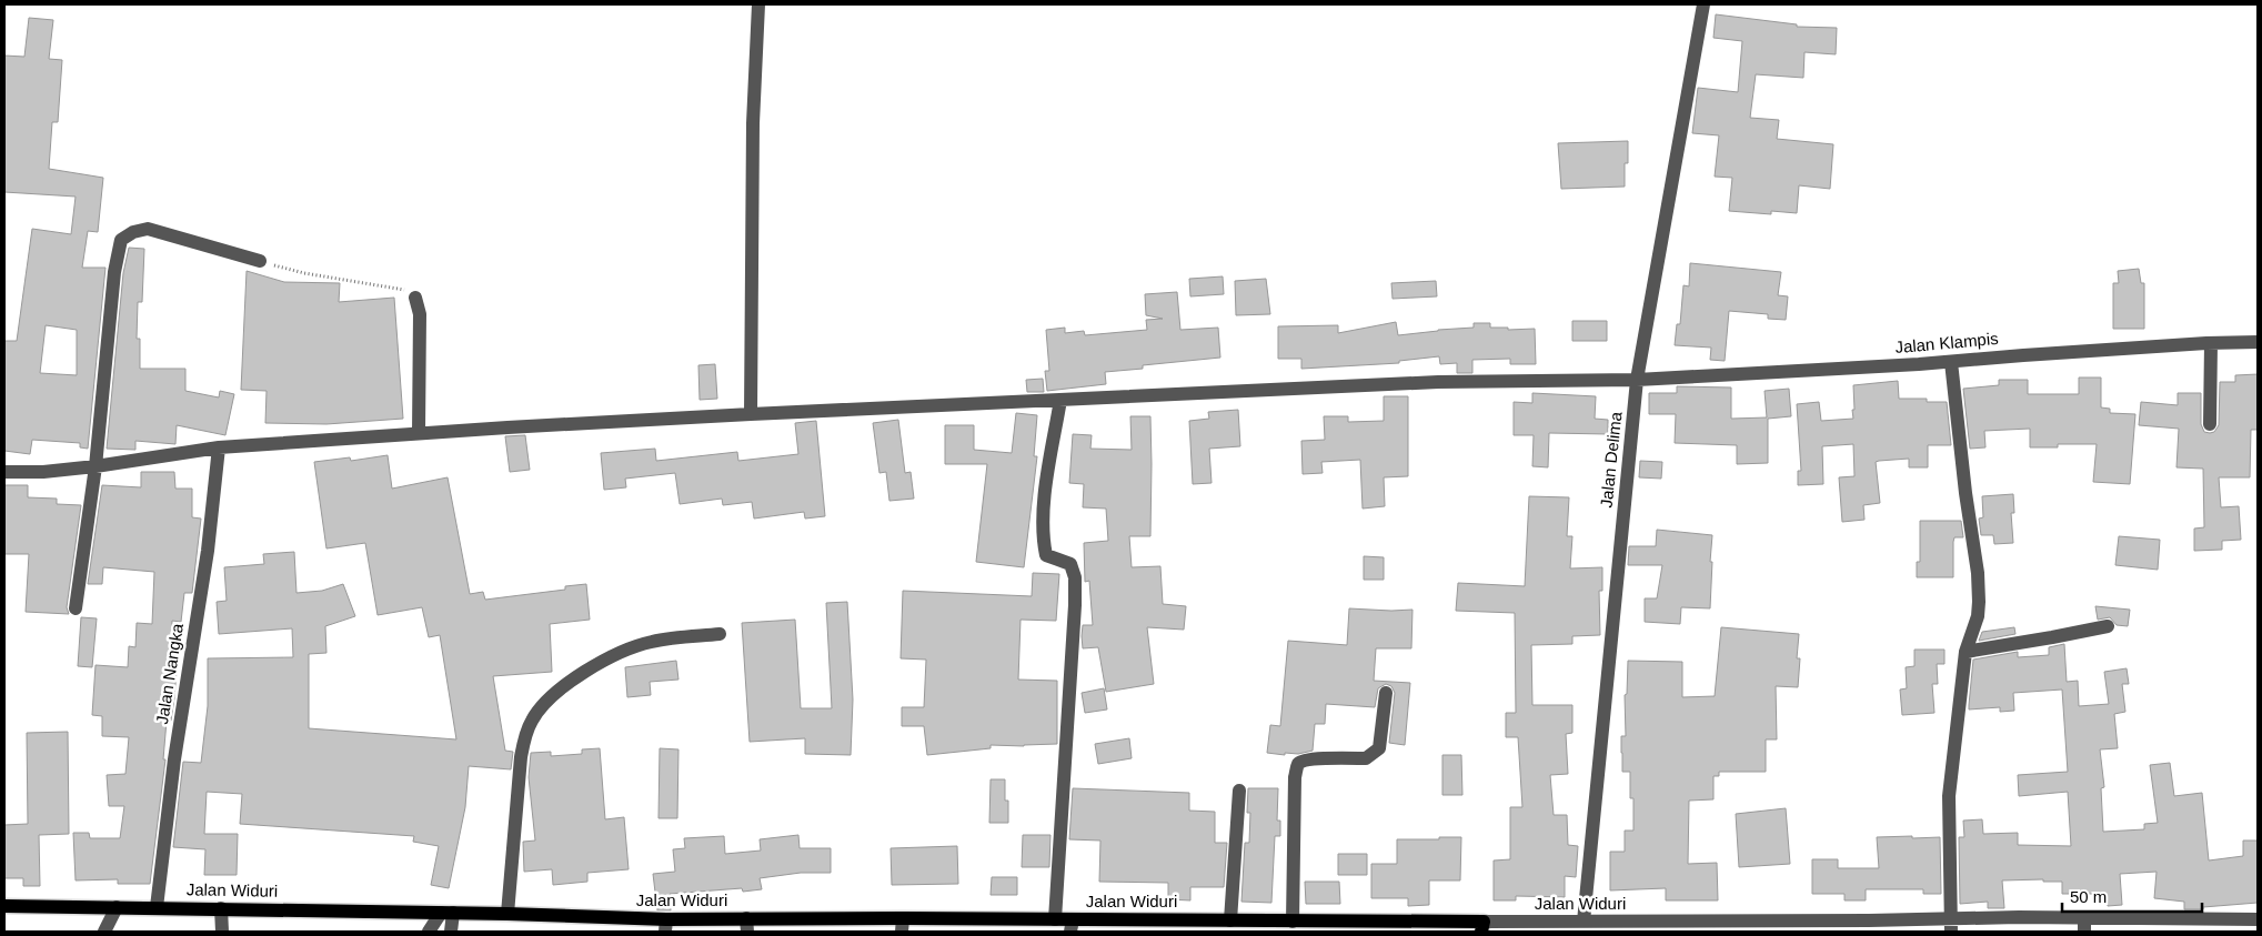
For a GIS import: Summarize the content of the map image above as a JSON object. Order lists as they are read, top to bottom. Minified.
{"streets":{"main road":["Jalan Widuri"],"street":["Jalan Klampis","Jalan Delima","Jalan Nangka"]},"crossings":[["Jalan Klampis","Jalan Delima"],["Jalan Klampis","Jalan Nangka"],["Jalan Delima","Jalan Widuri"],["Jalan Nangka","Jalan Widuri"]],"scale_bar":"50 m"}
